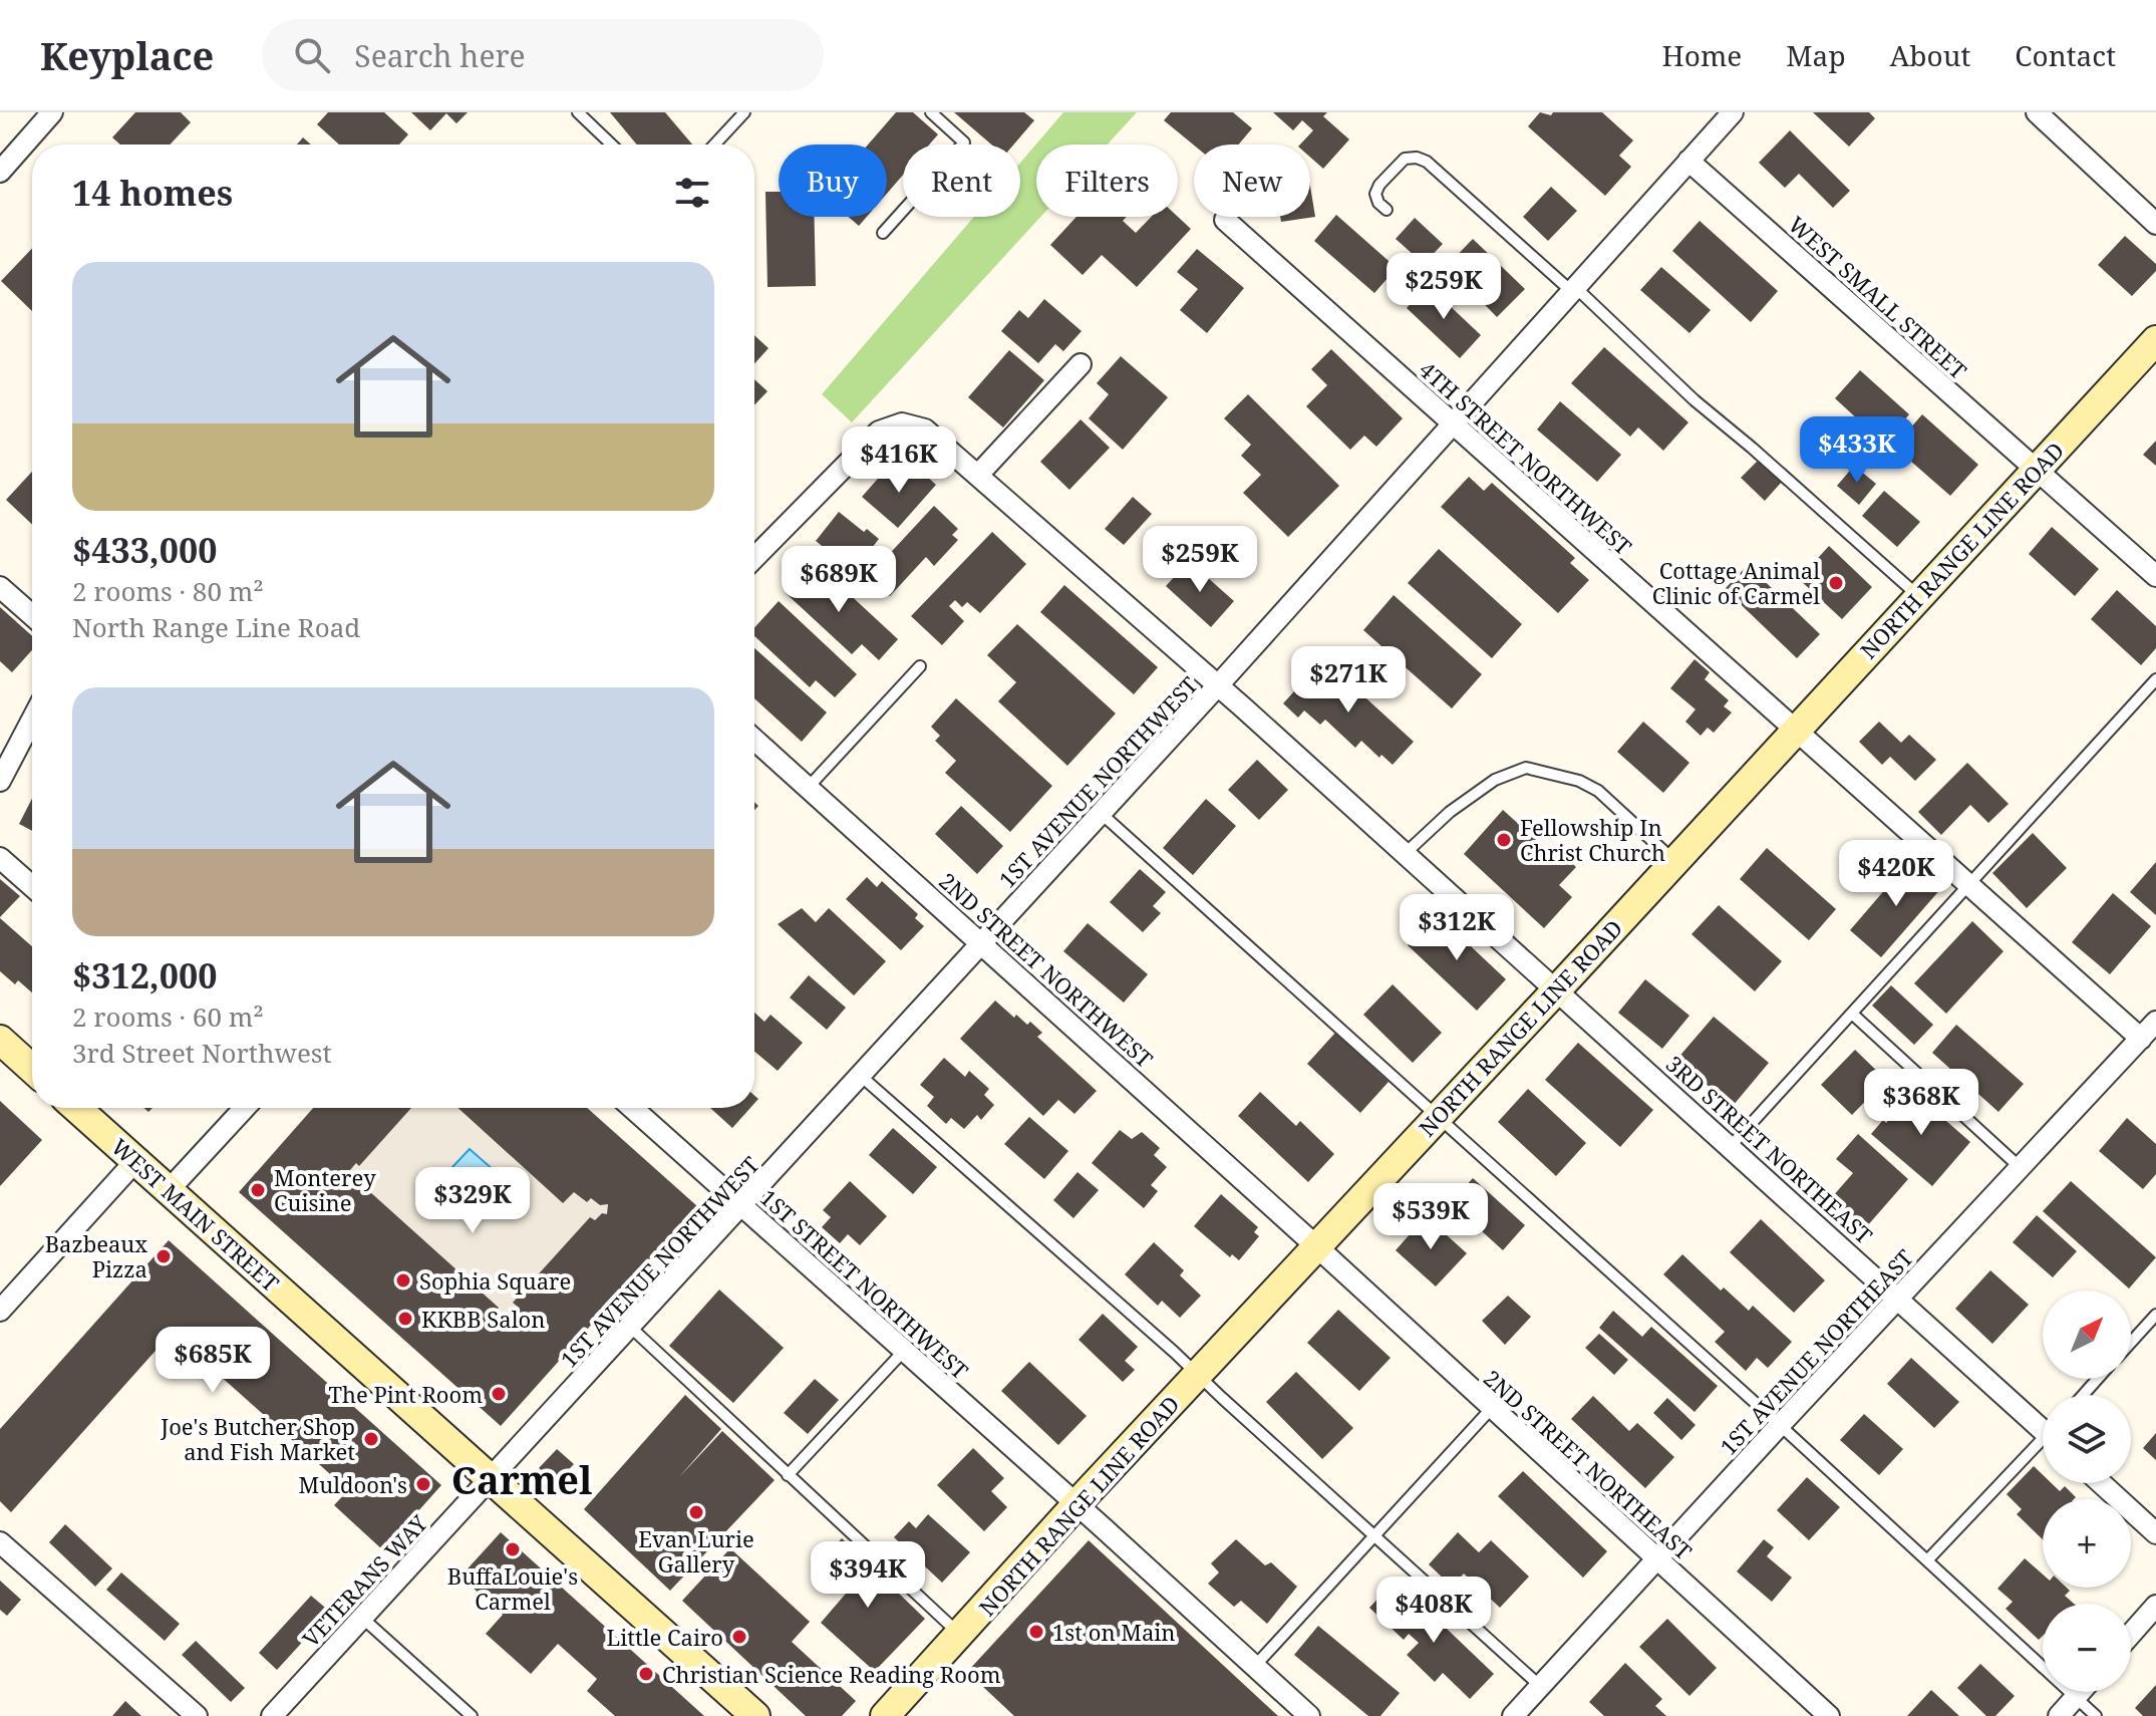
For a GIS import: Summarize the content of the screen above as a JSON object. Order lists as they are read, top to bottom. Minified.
{"streets":{"main road":["NORTH RANGE LINE ROAD","WEST MAIN STREET"],"street":["WEST SMALL STREET","4TH STREET NORTHWEST","1ST AVENUE NORTHWEST","2ND STREET NORTHWEST","3RD STREET NORTHEAST","1ST STREET NORTHWEST","1ST AVENUE NORTHEAST","2ND STREET NORTHEAST","VETERANS WAY"]},"crossings":[["WEST SMALL STREET","NORTH RANGE LINE ROAD"],["WEST SMALL STREET","1ST AVENUE NORTHWEST"],["4TH STREET NORTHWEST","NORTH RANGE LINE ROAD"],["4TH STREET NORTHWEST","1ST AVENUE NORTHWEST"],["4TH STREET NORTHWEST","1ST AVENUE NORTHEAST"],["NORTH RANGE LINE ROAD","2ND STREET NORTHWEST"],["NORTH RANGE LINE ROAD","3RD STREET NORTHEAST"],["NORTH RANGE LINE ROAD","1ST STREET NORTHWEST"],["NORTH RANGE LINE ROAD","2ND STREET NORTHEAST"],["1ST AVENUE NORTHWEST","2ND STREET NORTHWEST"],["1ST AVENUE NORTHWEST","3RD STREET NORTHEAST"],["1ST AVENUE NORTHWEST","WEST MAIN STREET"],["1ST AVENUE NORTHWEST","1ST STREET NORTHWEST"],["1ST AVENUE NORTHWEST","VETERANS WAY"],["2ND STREET NORTHWEST","2ND STREET NORTHEAST"],["3RD STREET NORTHEAST","1ST AVENUE NORTHEAST"],["WEST MAIN STREET","VETERANS WAY"],["1ST AVENUE NORTHEAST","2ND STREET NORTHEAST"]],"districts":["Carmel"],"places":["Cottage Animal Clinic of Carmel","Fellowship In Christ Church","Monterey Cuisine","Bazbeaux Pizza","Sophia Square","KKBB Salon","The Pint Room","Joe's Butcher Shop and Fish Market","Muldoon's","Evan Lurie Gallery","BuffaLouie's Carmel","1st on Main","Little Cairo","Christian Science Reading Room"],"north":"top right","page":{"header":"Keyplace","search":"Search here","nav":["Home","Map","About","Contact"],"chip":["Buy","Rent","Filters","New"],"heading":"14 homes","list":[{"name":"$433,000","note":"2 rooms · 80 m² · North Range Line Road"},{"name":"$312,000","note":"2 rooms · 60 m² · 3rd Street Northwest"}],"price":["$259K","$433K","$416K","$259K","$689K","$271K","$420K","$312K","$368K","$329K","$539K","$685K","$394K","$408K"],"map_buttons":["+","−"]}}
